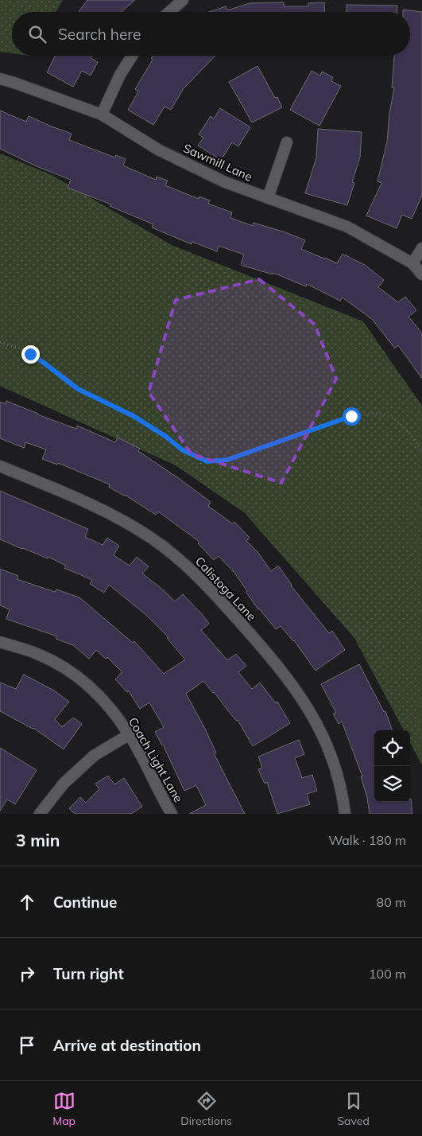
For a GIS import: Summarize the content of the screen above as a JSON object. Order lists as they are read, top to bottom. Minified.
{"streets":{"street":["Sawmill Lane","Calistoga Lane","Coach Light Lane"]},"page":{"search":"Search here","heading":["3 min","Walk · 180 m"],"list":[["Continue","80 m"],["Turn right","100 m"],"Arrive at destination"],"nav":["Map","Directions","Saved"]}}
